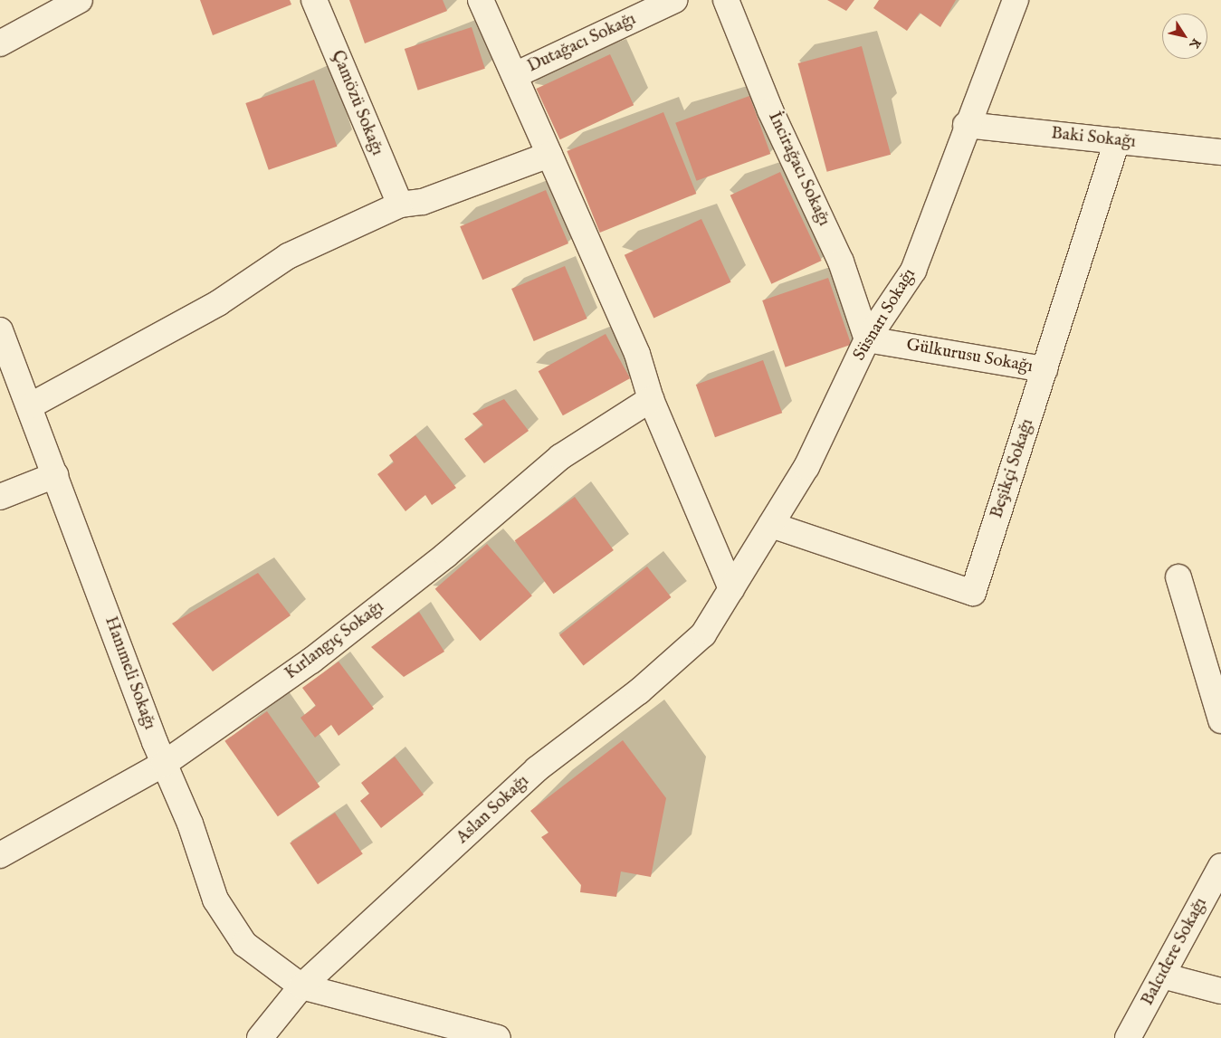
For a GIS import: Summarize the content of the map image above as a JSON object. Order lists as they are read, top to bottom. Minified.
{"streets":{"street":["Dutağacı Sokağı","Çamözü Sokağı","Baki Sokağı","İncirağacı Sokağı","Süsnarı Sokağı","Gülkurusu Sokağı","Beşikçi Sokağı","Kırlangıç Sokağı","Hanımeli Sokağı","Aslan Sokağı","Balcıdere Sokağı"]},"crossings":[["Baki Sokağı","Süsnarı Sokağı"],["Baki Sokağı","Beşikçi Sokağı"],["İncirağacı Sokağı","Süsnarı Sokağı"],["İncirağacı Sokağı","Gülkurusu Sokağı"],["Süsnarı Sokağı","Gülkurusu Sokağı"],["Süsnarı Sokağı","Beşikçi Sokağı"],["Süsnarı Sokağı","Aslan Sokağı"],["Gülkurusu Sokağı","Beşikçi Sokağı"],["Kırlangıç Sokağı","Hanımeli Sokağı"],["Hanımeli Sokağı","Aslan Sokağı"]],"north":"bottom right"}
